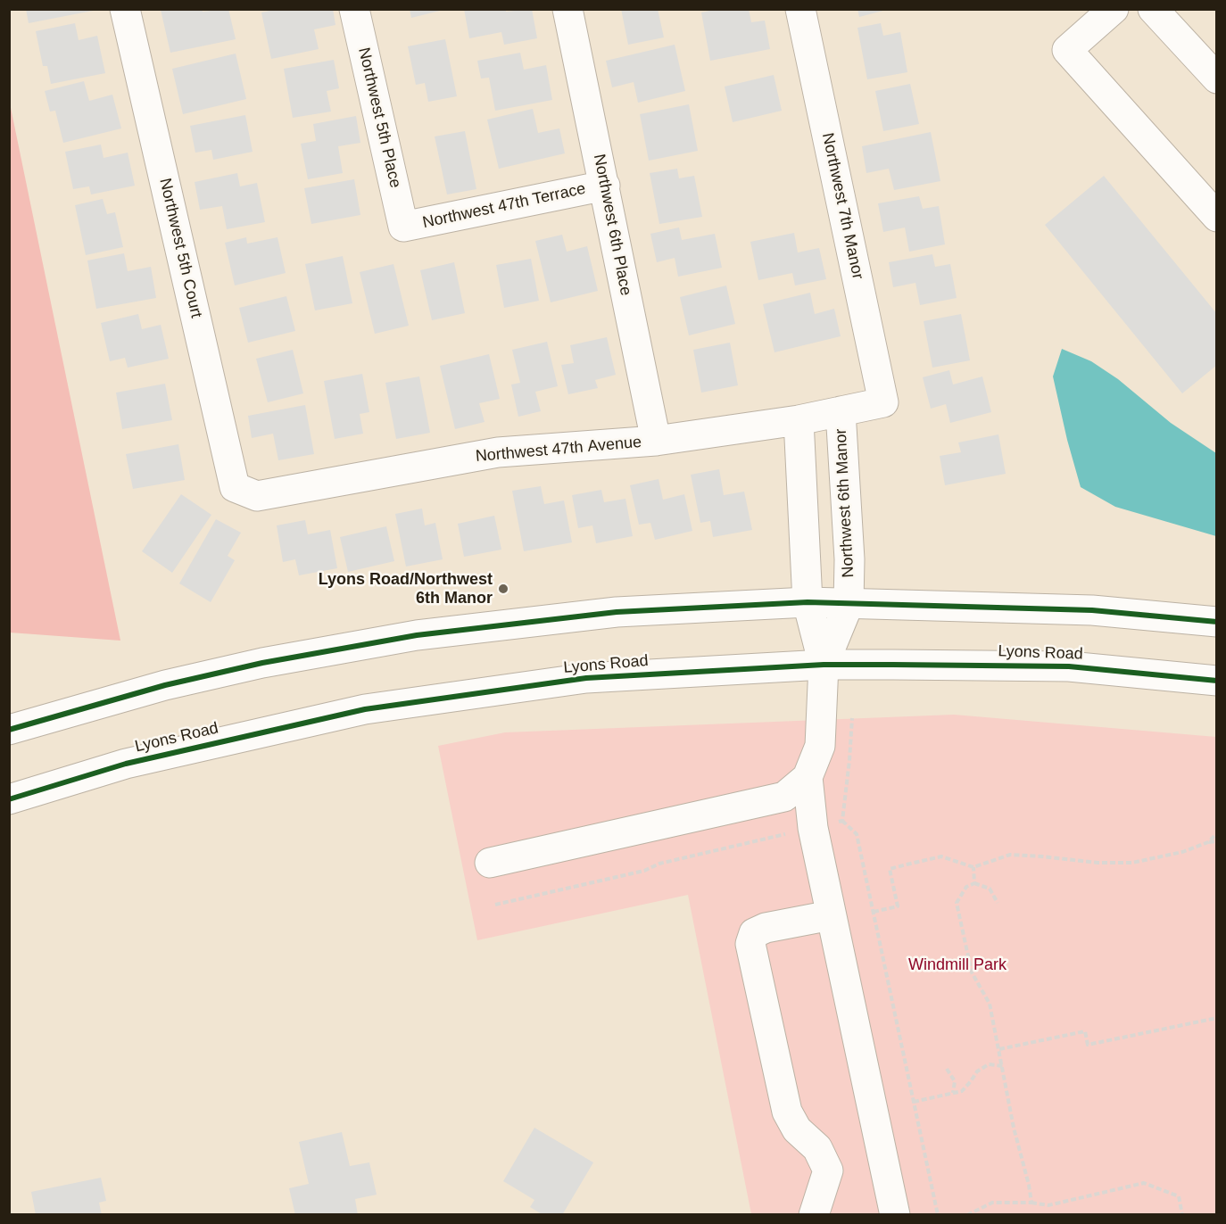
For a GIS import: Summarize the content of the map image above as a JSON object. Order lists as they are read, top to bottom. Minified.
{"streets":{"street":["Northwest 5th Place","Northwest 47th Terrace","Northwest 7th Manor","Northwest 6th Place","Northwest 5th Court","Northwest 47th Avenue","Northwest 6th Manor","Lyons Road"]},"crossings":[["Northwest 5th Place","Northwest 47th Terrace"],["Northwest 47th Terrace","Northwest 6th Place"],["Northwest 7th Manor","Northwest 47th Avenue"],["Northwest 6th Place","Northwest 47th Avenue"],["Northwest 5th Court","Northwest 47th Avenue"],["Northwest 47th Avenue","Northwest 6th Manor"],["Northwest 6th Manor","Lyons Road"]],"parks":["Windmill Park"],"places":["Lyons Road/Northwest 6th Manor"]}
